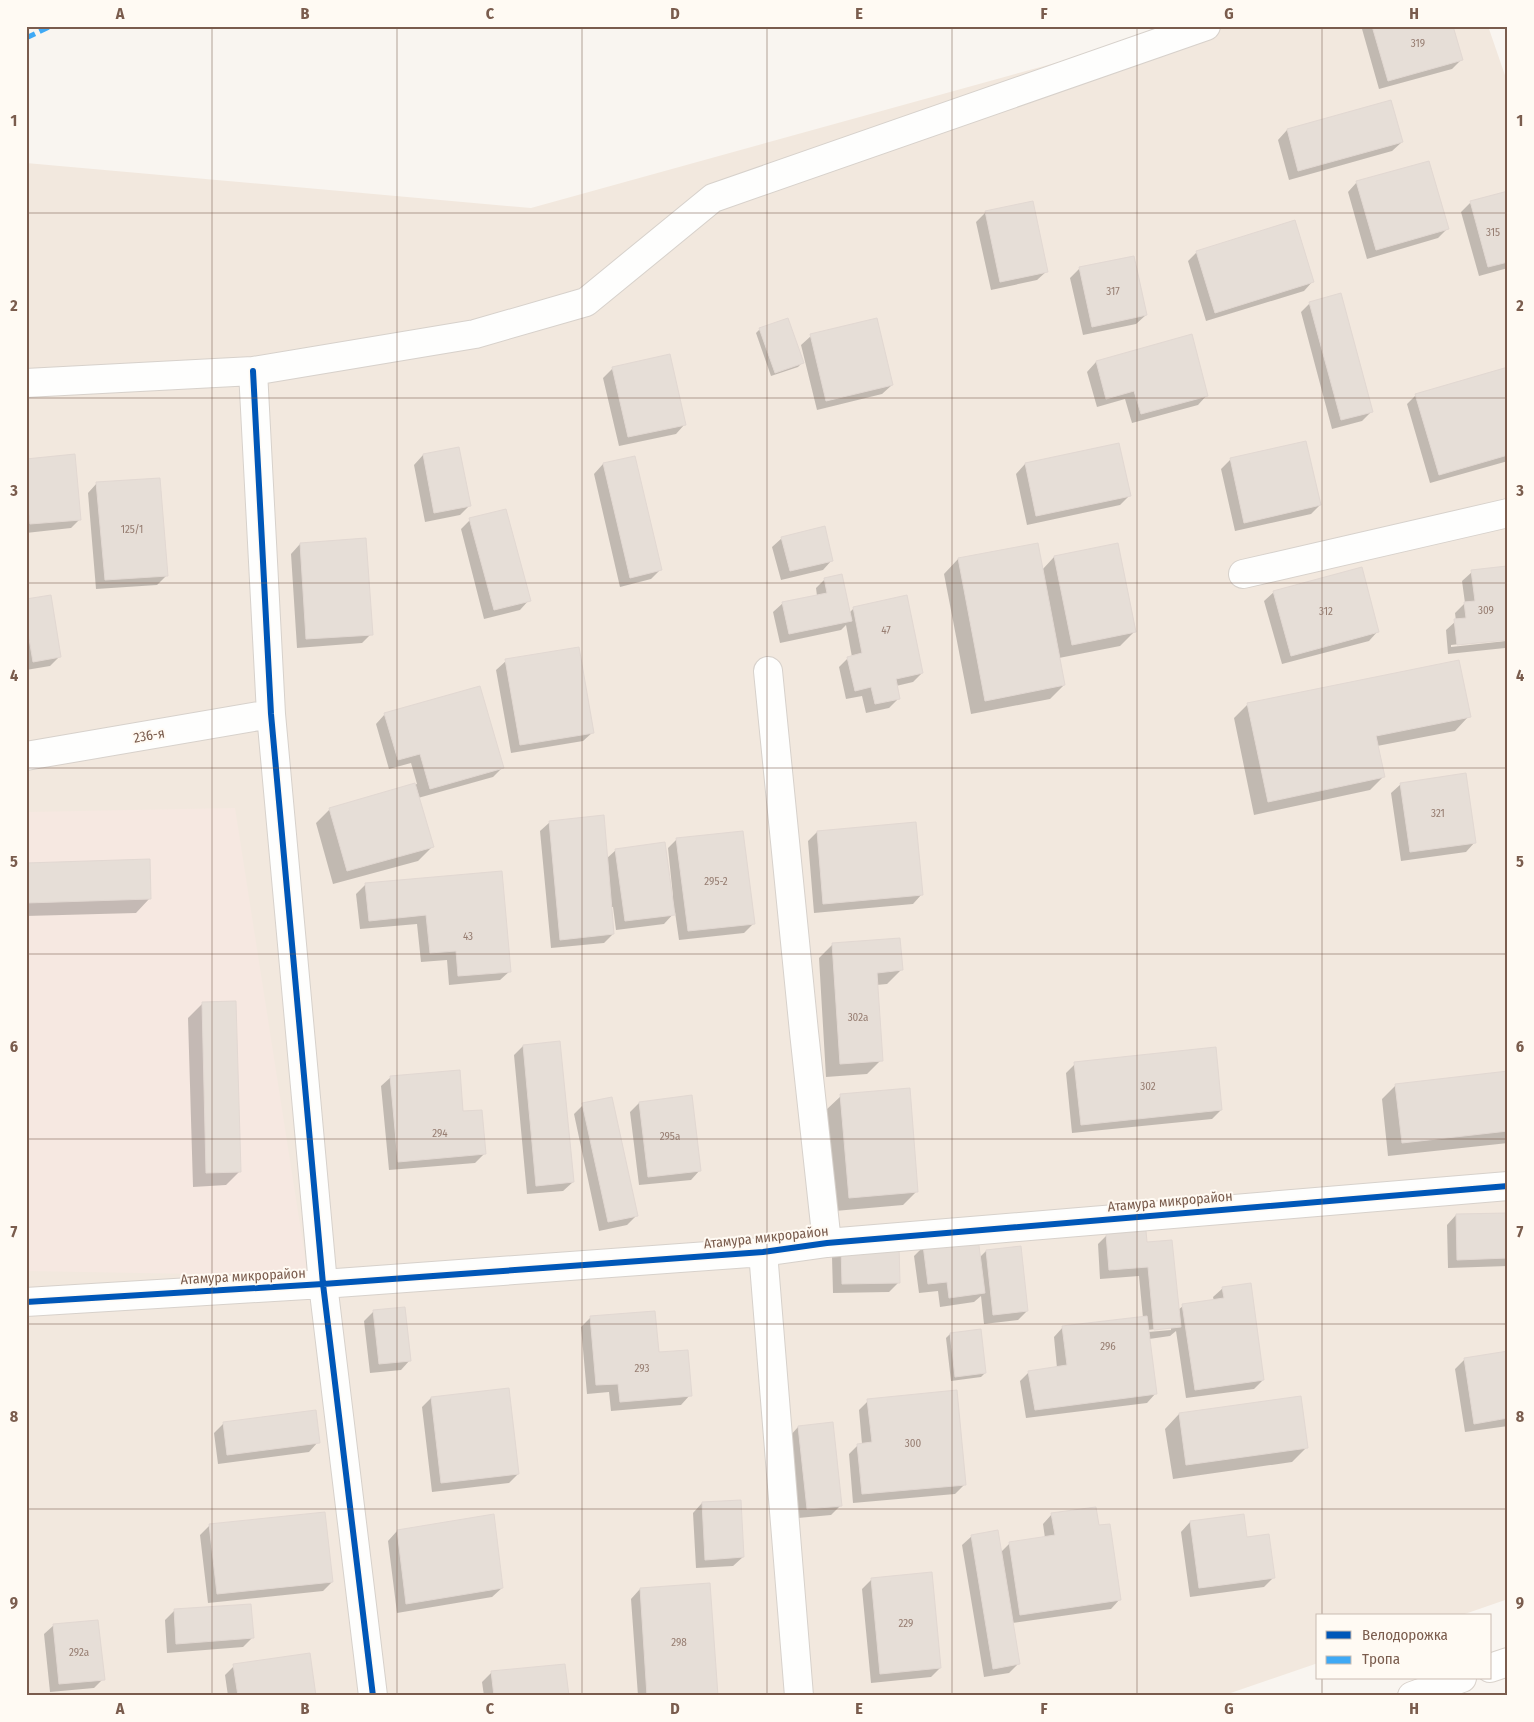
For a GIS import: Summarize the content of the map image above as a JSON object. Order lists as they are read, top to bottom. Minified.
{"streets":{"street":["236-я","Атамура микрорайон"]},"house_numbers":["319","315","317","125/1","309","312","47","321","295-2","43","302а","302","294","295а","296","293","300","229","298","292а"],"legend":["Велодорожка","Тропа"],"grid":{"columns":["A","B","C","D","E","F","G","H"],"rows":["1","2","3","4","5","6","7","8","9"]}}
